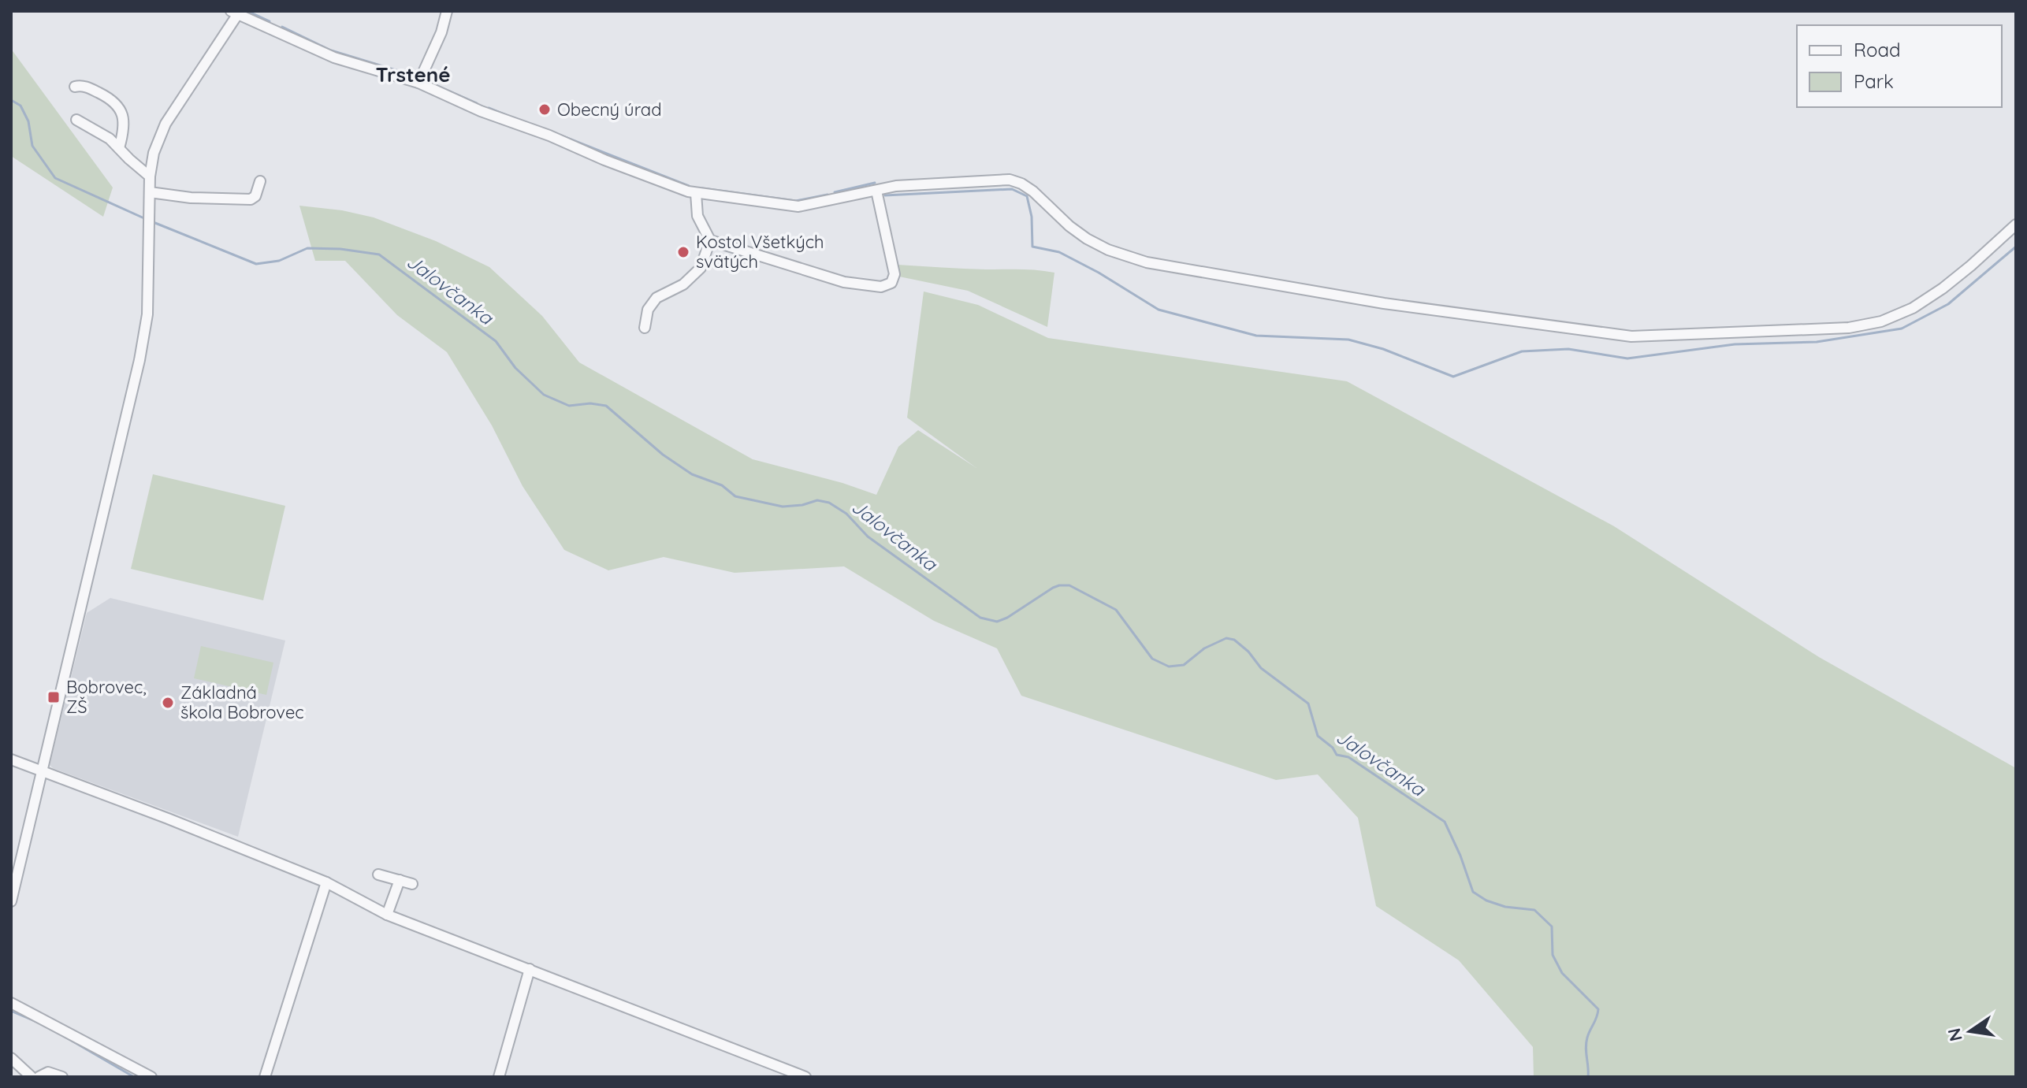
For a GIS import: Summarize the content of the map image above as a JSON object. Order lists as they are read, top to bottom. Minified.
{"districts":["Trstené"],"water":["Jalovčanka"],"places":{"other":["Obecný úrad","Kostol Všetkých svätých","Základná škola Bobrovec"],"transit":["Bobrovec, ZŠ"]},"legend":["Road","Park"],"north":"left"}
